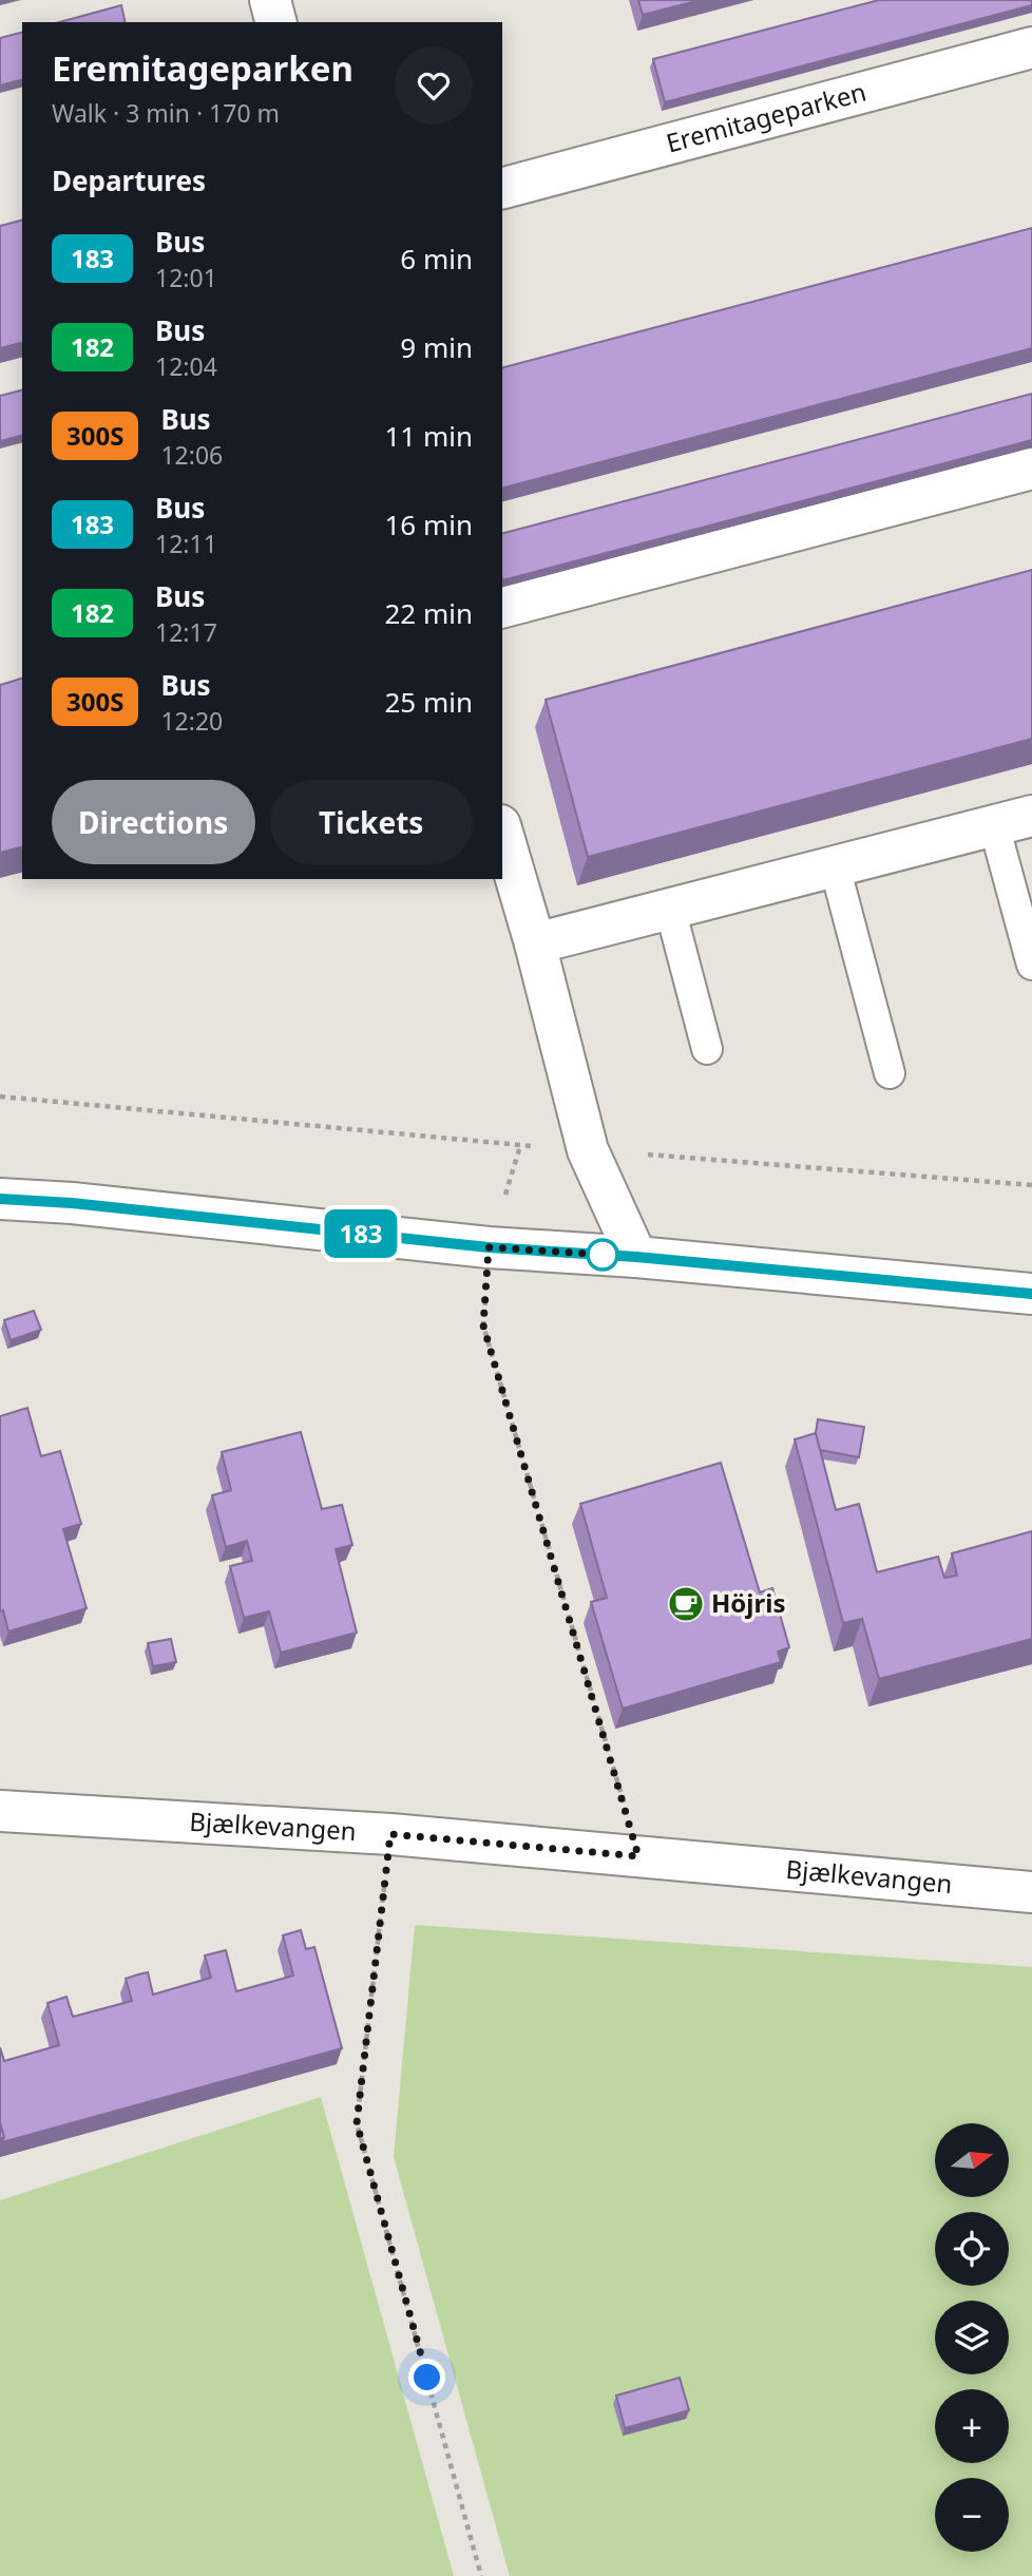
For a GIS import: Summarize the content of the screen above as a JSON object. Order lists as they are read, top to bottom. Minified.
{"streets":{"street":["Eremitageparken","Bjælkevangen"]},"places":{"cafe":["Höjris"]},"lines":["bus line 183"],"north":"right","page":{"on_map":"183","heading":[["Eremitageparken","Walk · 3 min · 170 m"],"Departures"],"list":[{"mark":"183","name":"Bus","note":"12:01","value":"6 min"},{"mark":"182","name":"Bus","note":"12:04","value":"9 min"},{"mark":"300S","name":"Bus","note":"12:06","value":"11 min"},{"mark":"183","name":"Bus","note":"12:11","value":"16 min"},{"mark":"182","name":"Bus","note":"12:17","value":"22 min"},{"mark":"300S","name":"Bus","note":"12:20","value":"25 min"}],"buttons":["Directions","Tickets"],"map_buttons":["+","−"]}}
